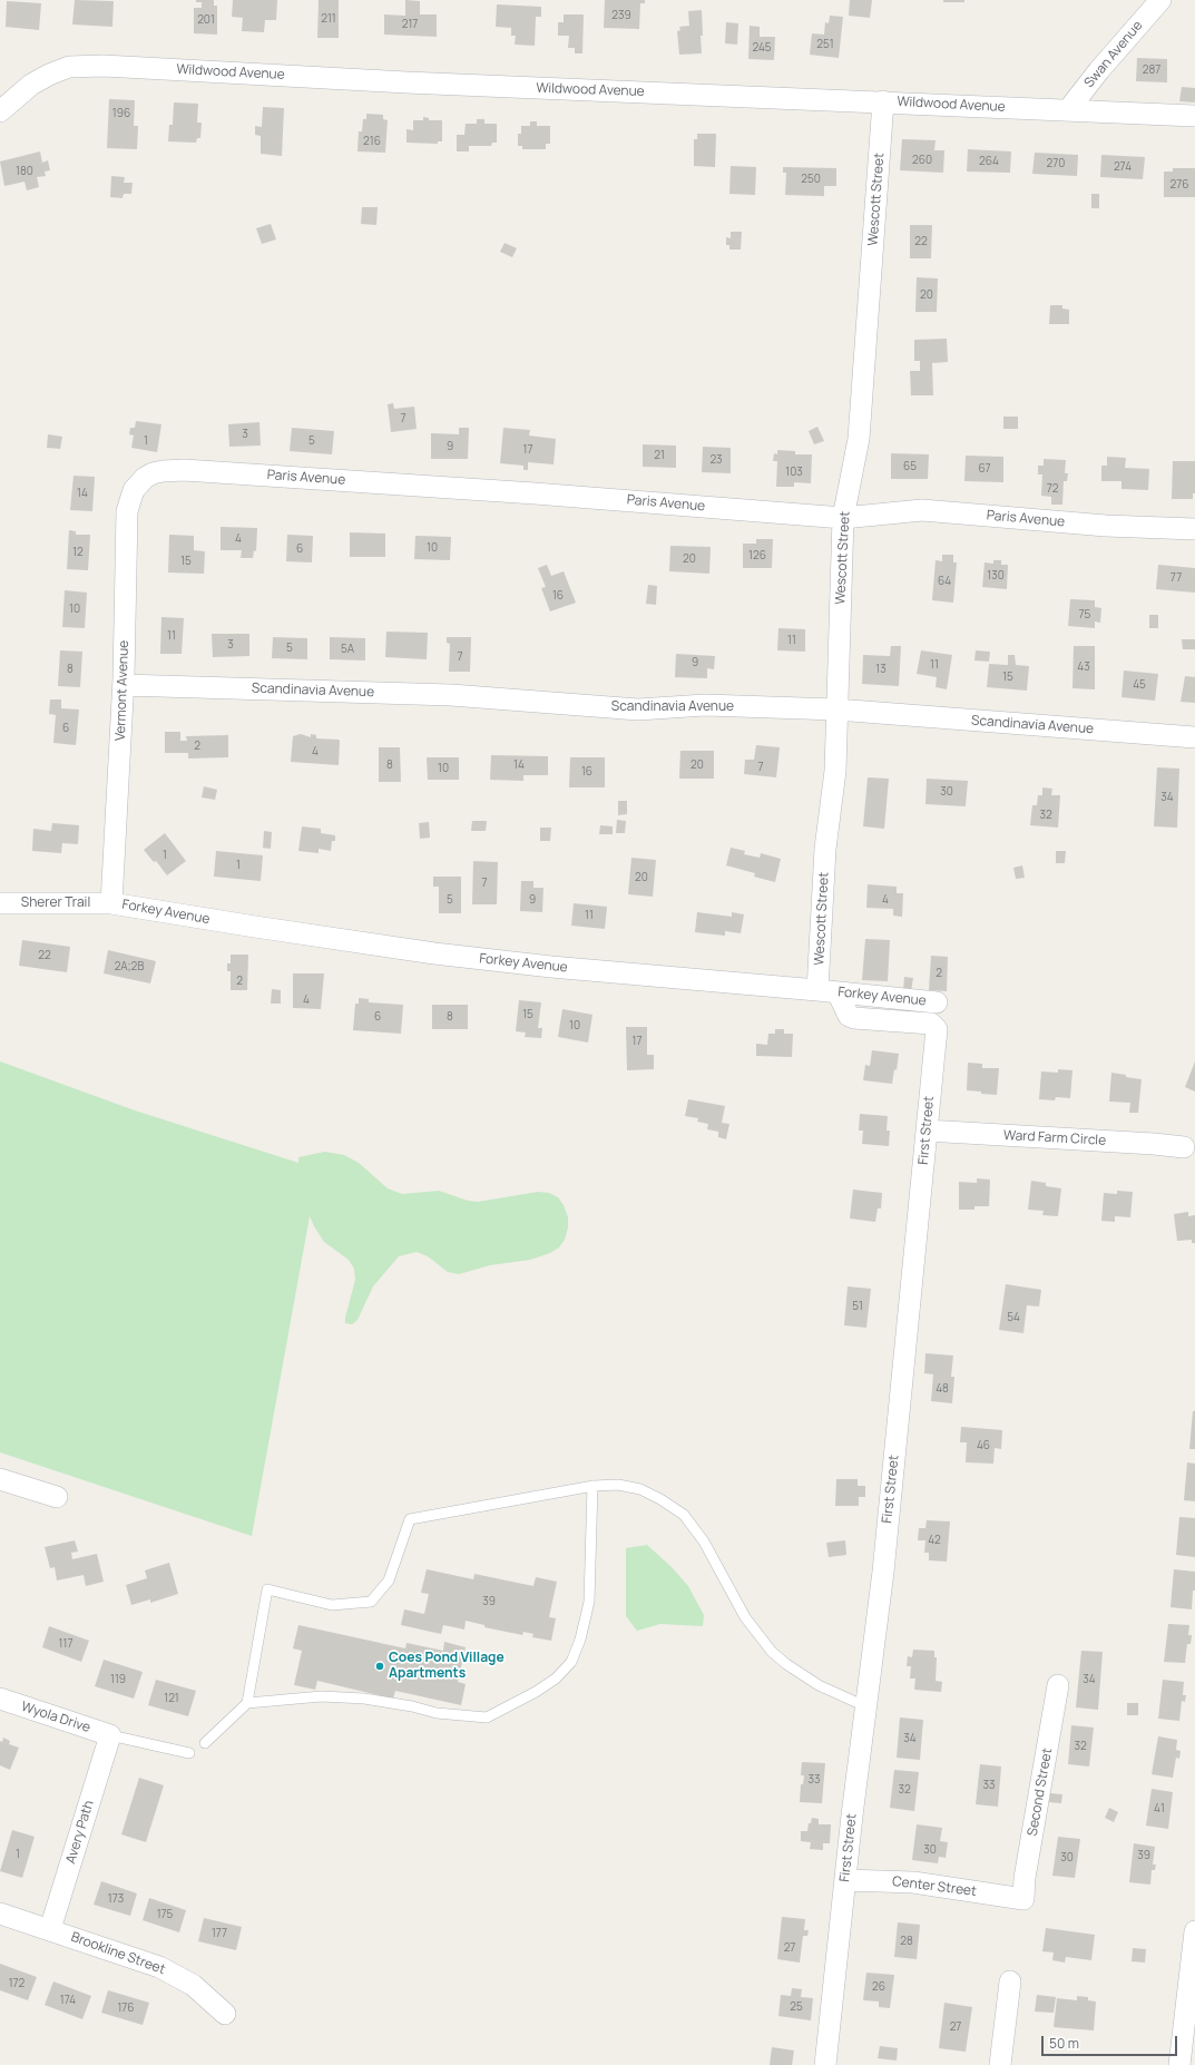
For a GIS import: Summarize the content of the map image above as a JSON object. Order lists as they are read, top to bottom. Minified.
{"streets":{"street":["Swan Avenue","Wildwood Avenue","Wescott Street","Paris Avenue","Vermont Avenue","Scandinavia Avenue","Sherer Trail","Forkey Avenue","First Street","Ward Farm Circle","Wyola Drive","Second Street","Avery Path","Center Street","Brookline Street"]},"crossings":[["Swan Avenue","Wildwood Avenue"],["Wildwood Avenue","Wescott Street"],["Wescott Street","Paris Avenue"],["Wescott Street","Scandinavia Avenue"],["Wescott Street","Forkey Avenue"],["Wescott Street","First Street"],["Paris Avenue","Vermont Avenue"],["Vermont Avenue","Scandinavia Avenue"],["Vermont Avenue","Sherer Trail"],["Vermont Avenue","Forkey Avenue"],["Sherer Trail","Forkey Avenue"],["Forkey Avenue","First Street"],["First Street","Ward Farm Circle"],["First Street","Center Street"],["Wyola Drive","Avery Path"],["Second Street","Center Street"],["Avery Path","Brookline Street"]],"places":["Coes Pond Village Apartments"],"house_numbers":["239","211","201","217","251","245","287","196","216","260","264","270","274","180","250","276","22","20","7","3","1","5","9","17","21","23","65","67","103","72","14","4","10","6","12","126","20","15","130","77","64","16","10","75","11","11","3","5","5A","7","9","11","43","8","13","15","45","6","2","4","8","14","20","7","10","16","30","34","32","1","1","20","7","5","9","4","11","22","2A;2B","2","2","4","15","6","8","10","17","51","54","48","46","42","39","117","119","34","121","34","32","33","33","32","41","30","1","39","30","173","175","177","28","27","172","26","174","25","176","27"],"scale_bar":"50 m"}
